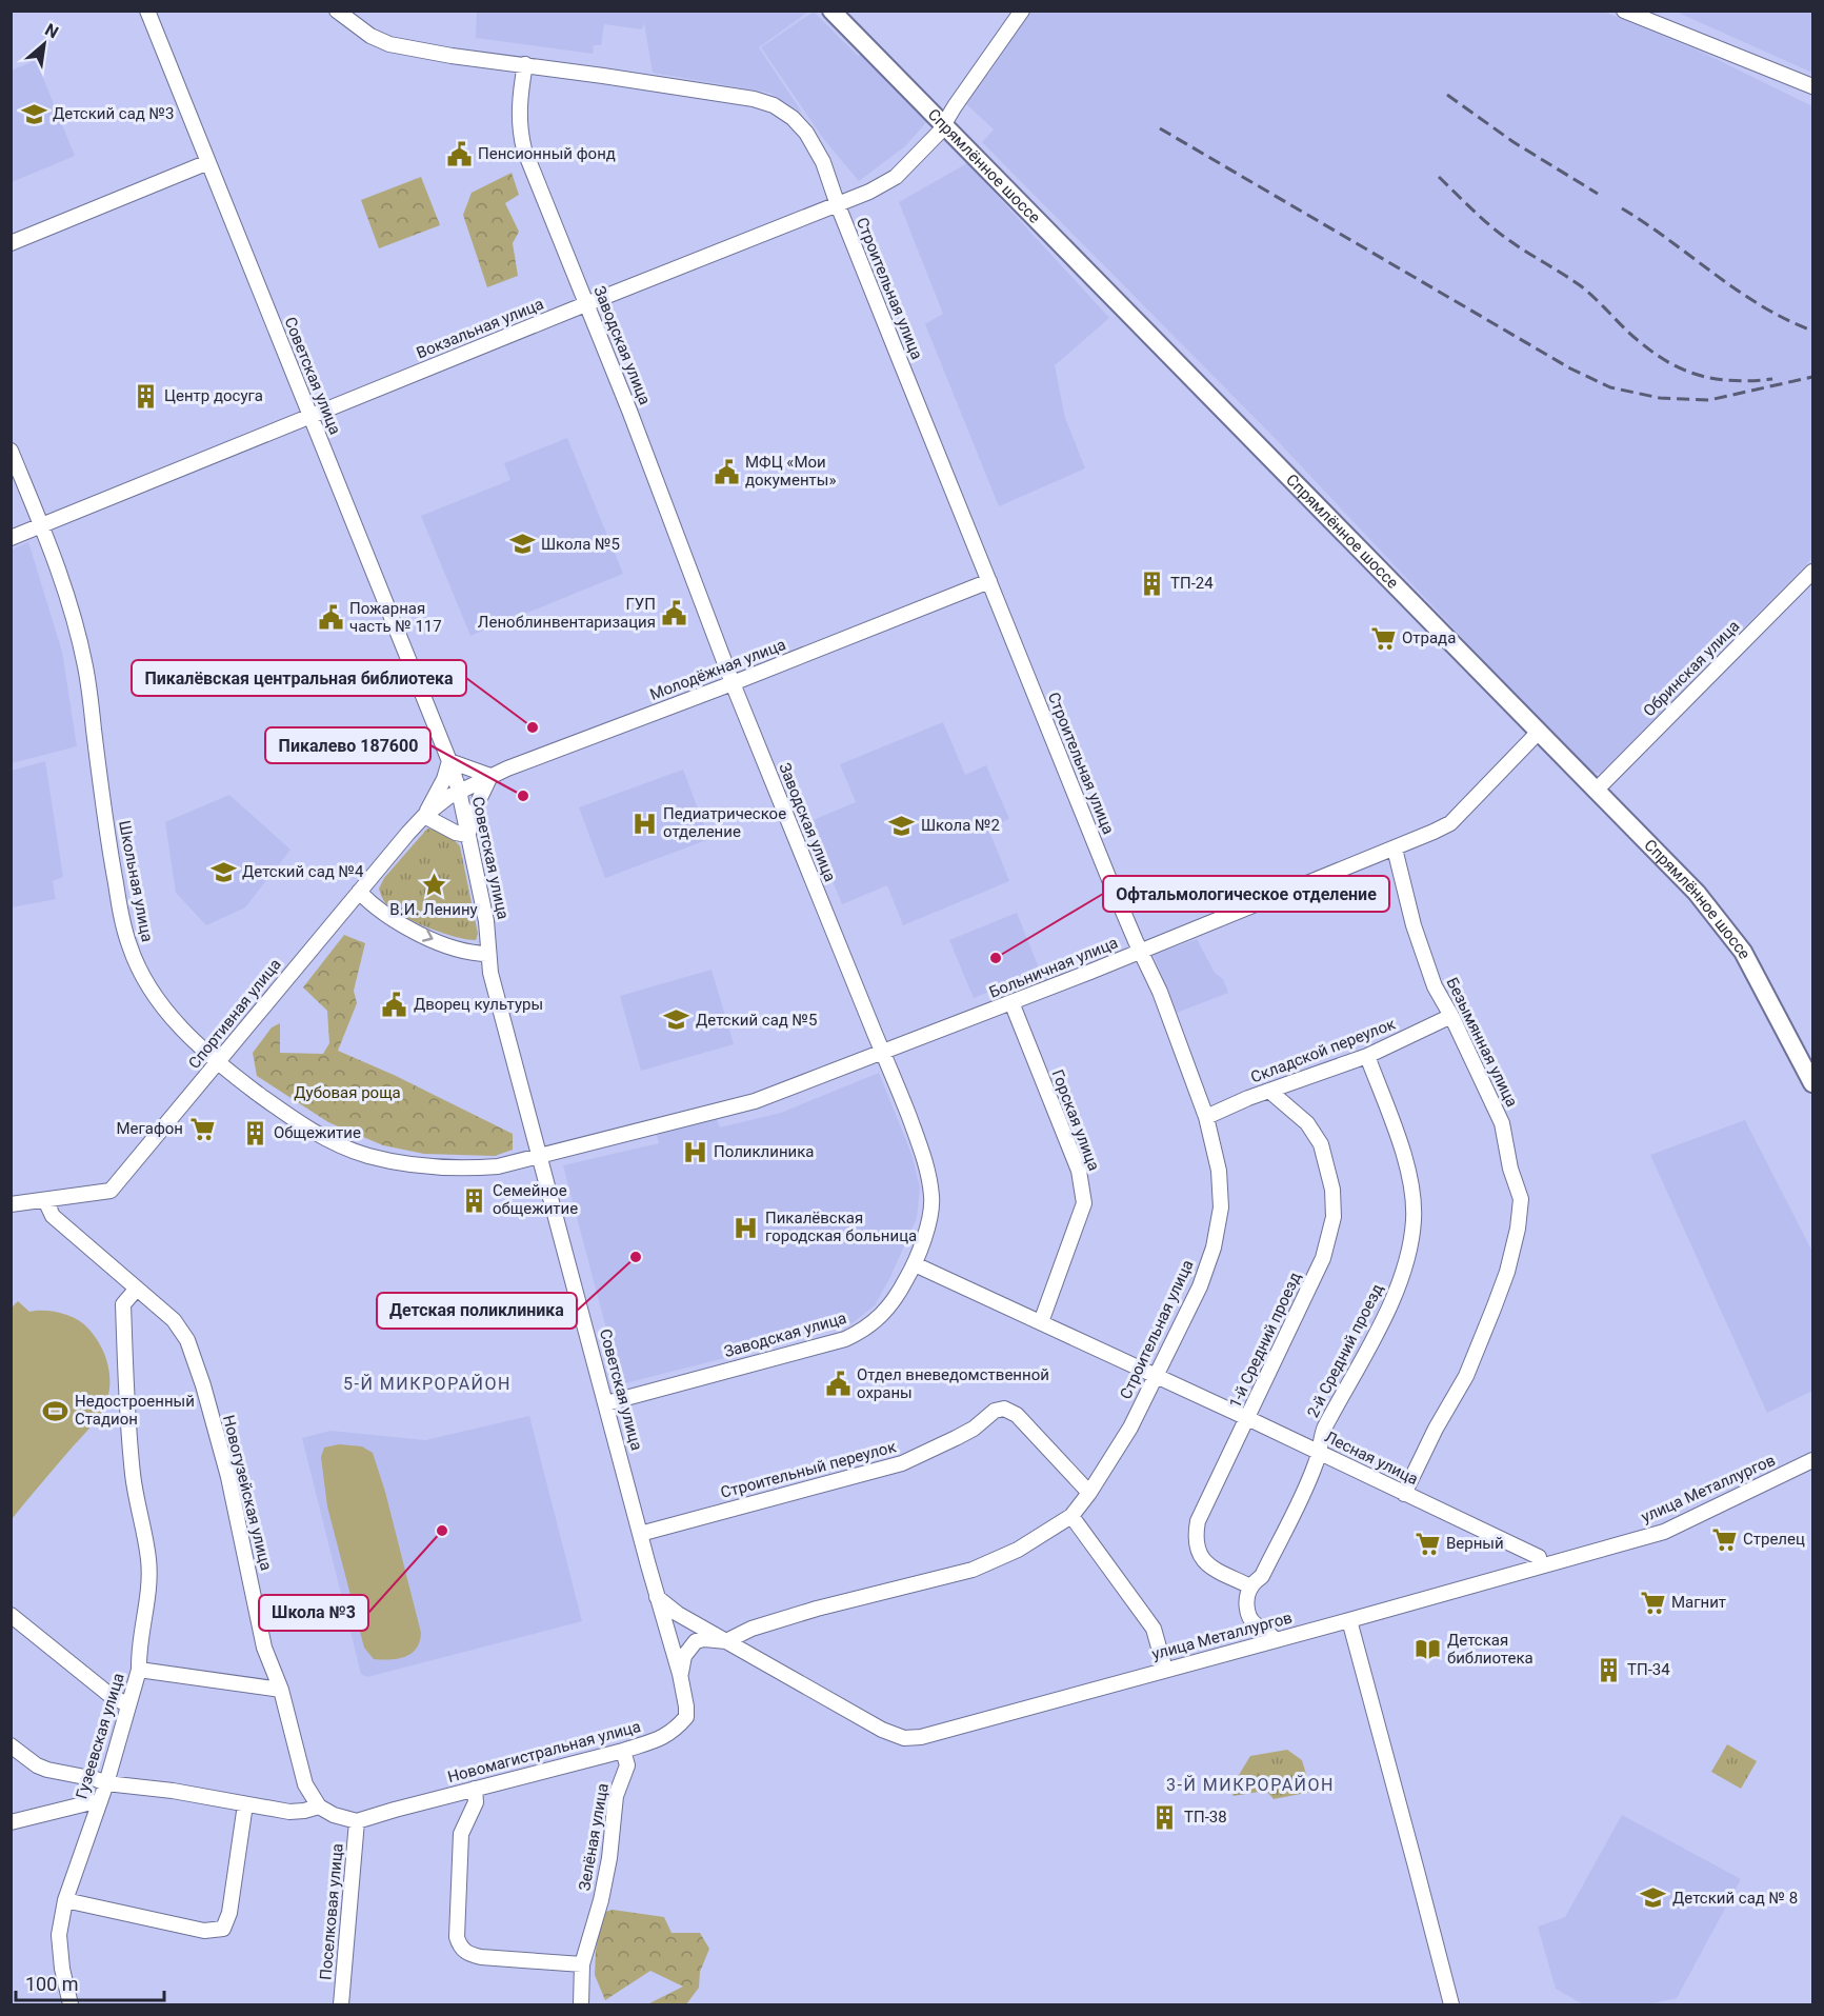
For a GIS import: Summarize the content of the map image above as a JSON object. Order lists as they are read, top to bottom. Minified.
{"streets":{"main road":["Спрямлённое шоссе"],"street":["Строительная улица","Вокзальная улица","Заводская улица","Советская улица","Обринская улица","Молодёжная улица","Школьная улица","Больничная улица","Спортивная улица","Безымянная улица","Складской переулок","Горская улица","1-й Средний проезд","2-й Средний проезд","Лесная улица","Строительный переулок","улица Металлургов","Новогузейская улица","Гузеевская улица","Новомагистральная улица","Зелёная улица","Поселковая улица"]},"crossings":[["Спрямлённое шоссе","Вокзальная улица"],["Спрямлённое шоссе","Обринская улица"],["Спрямлённое шоссе","Больничная улица"],["Строительная улица","Вокзальная улица"],["Строительная улица","Заводская улица"],["Строительная улица","Молодёжная улица"],["Строительная улица","Больничная улица"],["Строительная улица","Складской переулок"],["Строительная улица","Лесная улица"],["Строительная улица","Строительный переулок"],["Строительная улица","улица Металлургов"],["Вокзальная улица","Заводская улица"],["Вокзальная улица","Советская улица"],["Вокзальная улица","Школьная улица"],["Заводская улица","Советская улица"],["Заводская улица","Молодёжная улица"],["Заводская улица","Больничная улица"],["Заводская улица","Лесная улица"],["Советская улица","Молодёжная улица"],["Советская улица","Школьная улица"],["Советская улица","Больничная улица"],["Советская улица","Спортивная улица"],["Советская улица","Строительный переулок"],["Советская улица","улица Металлургов"],["Советская улица","Новомагистральная улица"],["Молодёжная улица","Спортивная улица"],["Школьная улица","Больничная улица"],["Школьная улица","Спортивная улица"],["Больничная улица","Безымянная улица"],["Больничная улица","Горская улица"],["Спортивная улица","Новогузейская улица"],["Безымянная улица","Складской переулок"],["Безымянная улица","Лесная улица"],["Складской переулок","1-й Средний проезд"],["Складской переулок","2-й Средний проезд"],["Горская улица","Лесная улица"],["1-й Средний проезд","2-й Средний проезд"],["1-й Средний проезд","Лесная улица"],["2-й Средний проезд","Лесная улица"],["улица Металлургов","Новомагистральная улица"],["Новогузейская улица","Гузеевская улица"],["Новомагистральная улица","Зелёная улица"],["Новомагистральная улица","Поселковая улица"]],"districts":["5-Й МИКРОРАЙОН","3-Й МИКРОРАЙОН"],"parks":["Дубовая роща"],"places":{"school or university":["Детский сад №3","Школа №5","Школа №2","Детский сад №4","Детский сад №5","Детский сад № 8"],"public building":["Пенсионный фонд","МФЦ «Мои документы»","ГУП Леноблинвентаризация","Пожарная часть № 117","Дворец культуры","Отдел вневедомственной охраны"],"building":["Центр досуга","ТП-24","Общежитие","Семейное общежитие","ТП-34","ТП-38"],"supermarket":["Отрада","Мегафон","Стрелец","Верный","Магнит"],"other":["Пикалёвская центральная библиотека","Пикалево 187600","Офтальмологическое отделение","Детская поликлиника","Школа №3"],"hospital":["Педиатрическое отделение","Поликлиника","Пикалёвская городская больница"],"place":["В.И. Ленину"],"sports":["Недостроенный Стадион"],"library":["Детская библиотека"]},"scale_bar":"100 m","north":"top right"}
